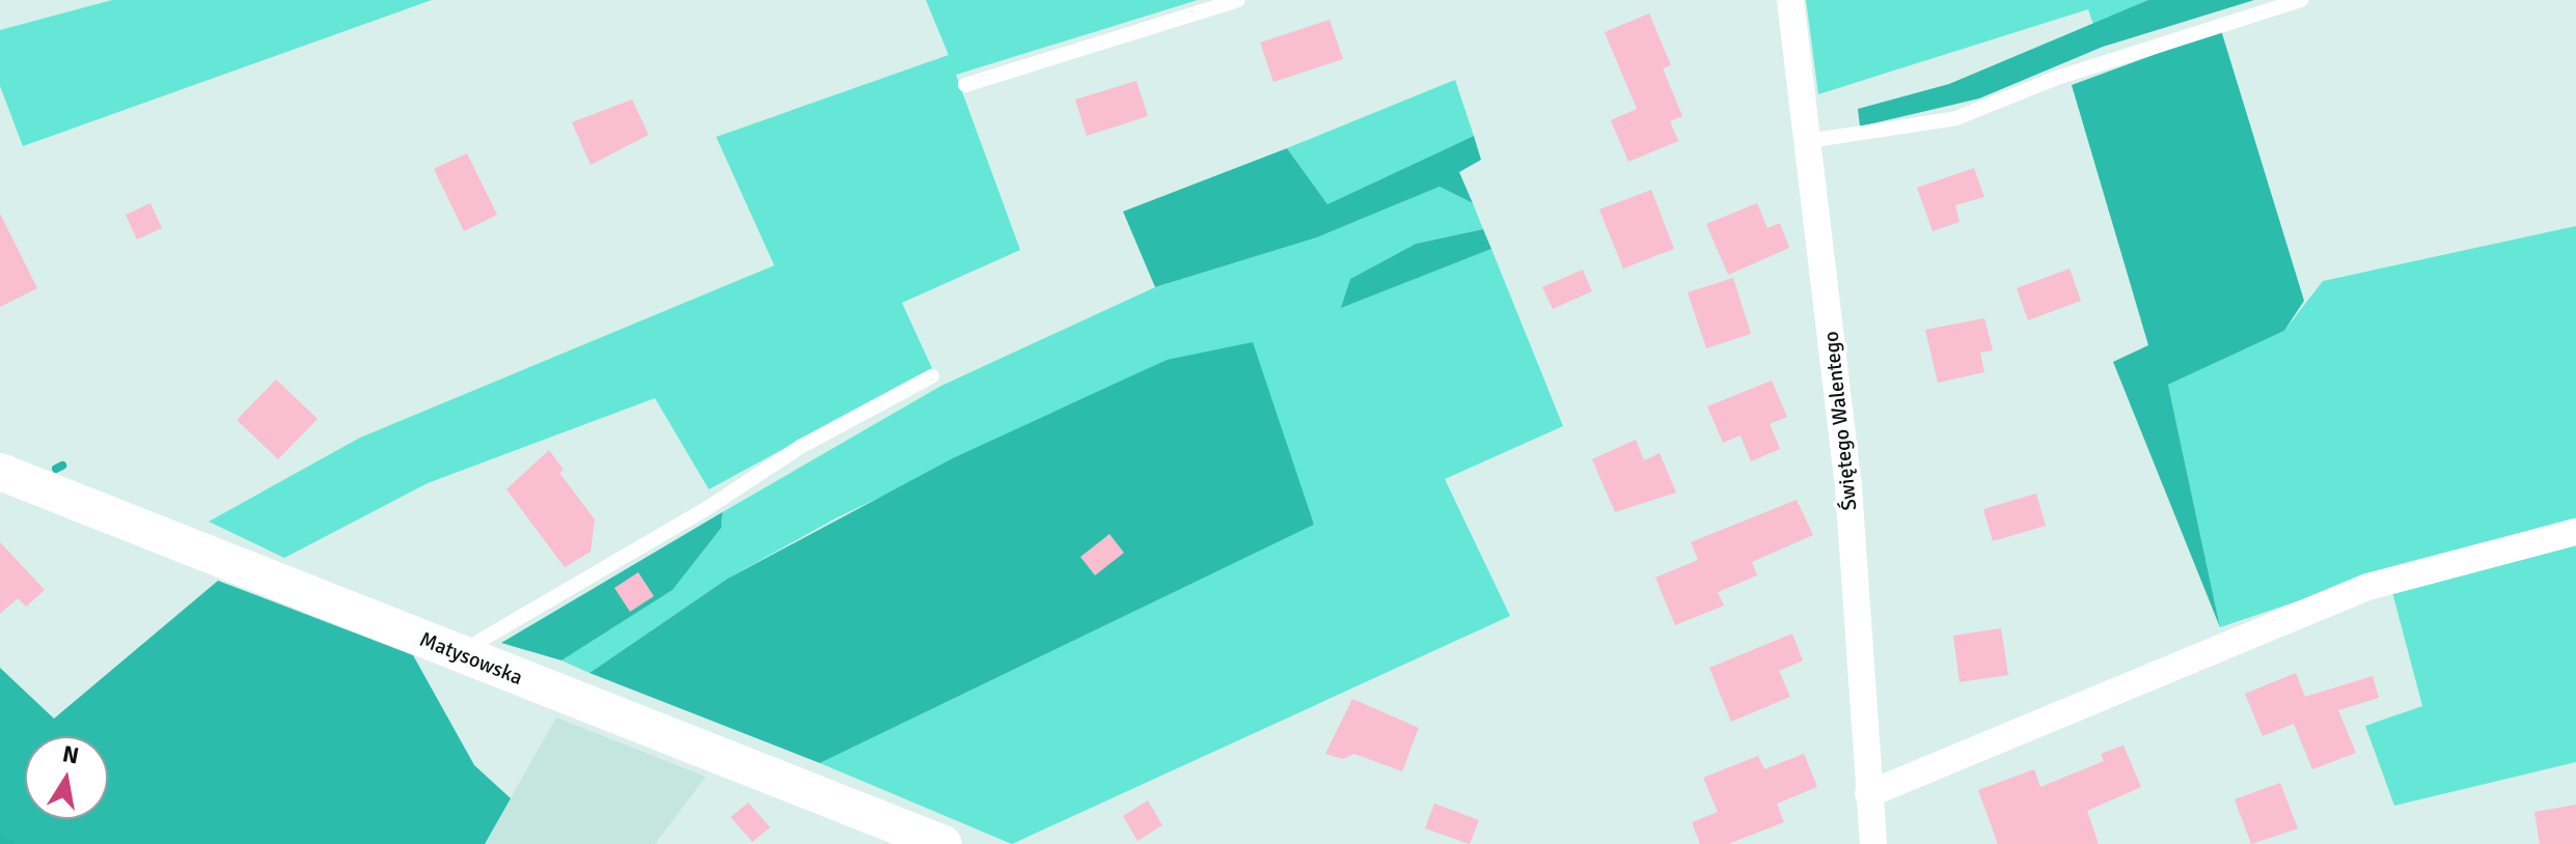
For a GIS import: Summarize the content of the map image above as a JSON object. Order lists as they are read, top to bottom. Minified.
{"streets":{"street":["Świętego Walentego","Matysowska"]},"north":"top"}
